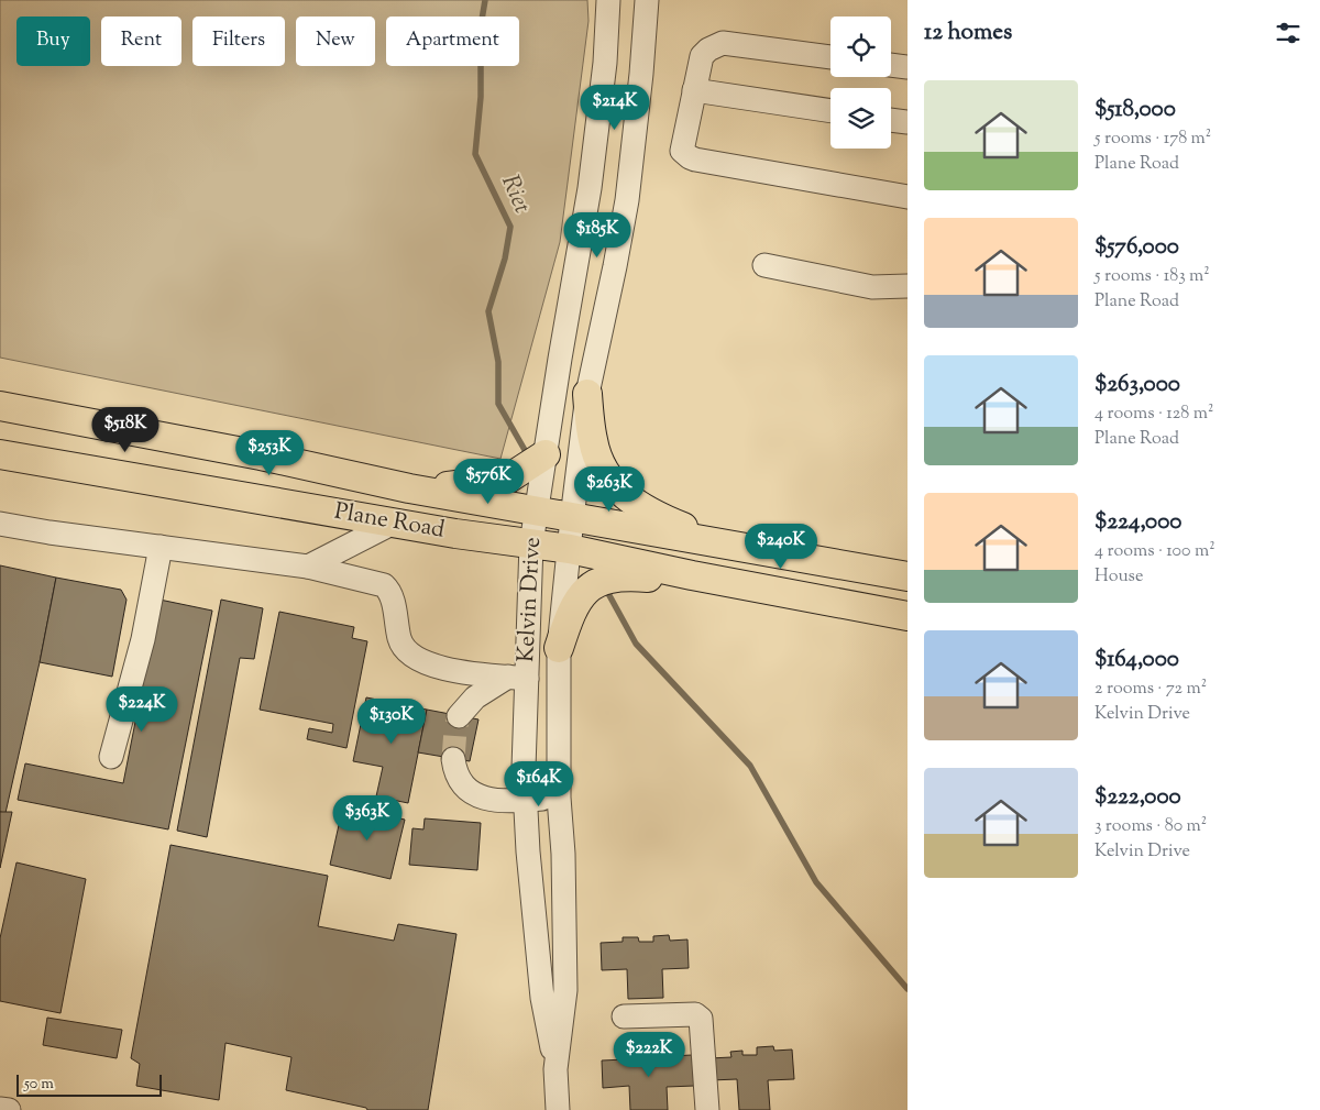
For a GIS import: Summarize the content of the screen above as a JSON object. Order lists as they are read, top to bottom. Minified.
{"streets":{"main road":["Plane Road"],"street":["Kelvin Drive"]},"crossings":[["Plane Road","Kelvin Drive"]],"water":["Riet"],"scale_bar":"50 m","page":{"heading":"12 homes","chip":["Buy","Rent","Filters","New","Apartment"],"list":[{"name":"$518,000","note":"5 rooms · 178 m² · Plane Road"},{"name":"$576,000","note":"5 rooms · 183 m² · Plane Road"},{"name":"$263,000","note":"4 rooms · 128 m² · Plane Road"},{"name":"$224,000","note":"4 rooms · 100 m² · House"},{"name":"$164,000","note":"2 rooms · 72 m² · Kelvin Drive"},{"name":"$222,000","note":"3 rooms · 80 m² · Kelvin Drive"}],"price":["$214K","$185K","$518K","$253K","$576K","$263K","$240K","$224K","$130K","$164K","$363K","$222K"],"scale":"50 m"}}
